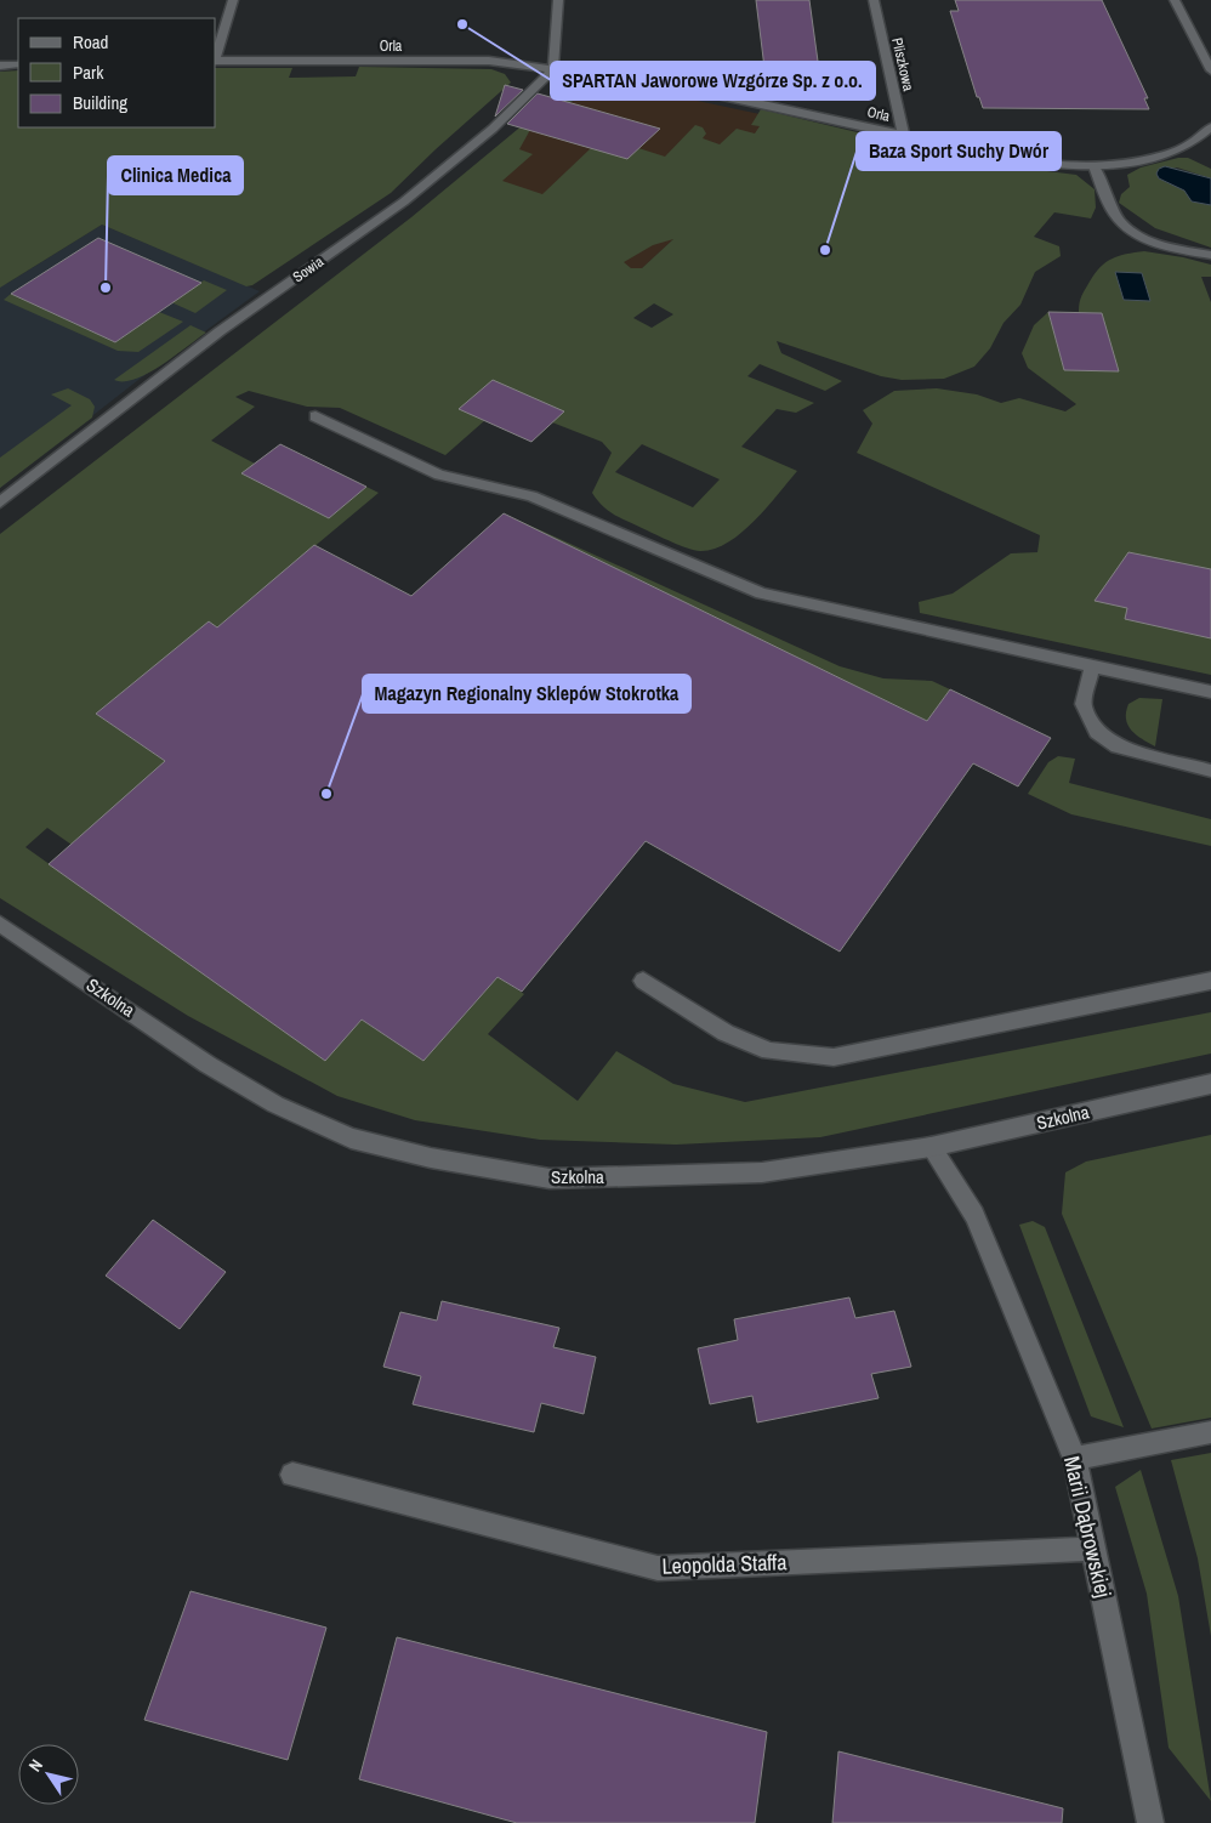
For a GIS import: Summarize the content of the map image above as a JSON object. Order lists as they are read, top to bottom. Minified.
{"streets":{"street":["Orla","Pliszkowa","Sowia","Szkolna","Marii Dąbrowskiej","Leopolda Staffa"]},"crossings":[["Orla","Pliszkowa"],["Orla","Sowia"],["Szkolna","Marii Dąbrowskiej"],["Marii Dąbrowskiej","Leopolda Staffa"]],"places":["SPARTAN Jaworowe Wzgórze Sp. z o.o.","Baza Sport Suchy Dwór","Clinica Medica","Magazyn Regionalny Sklepów Stokrotka"],"legend":["Road","Park","Building"],"north":"top left"}
